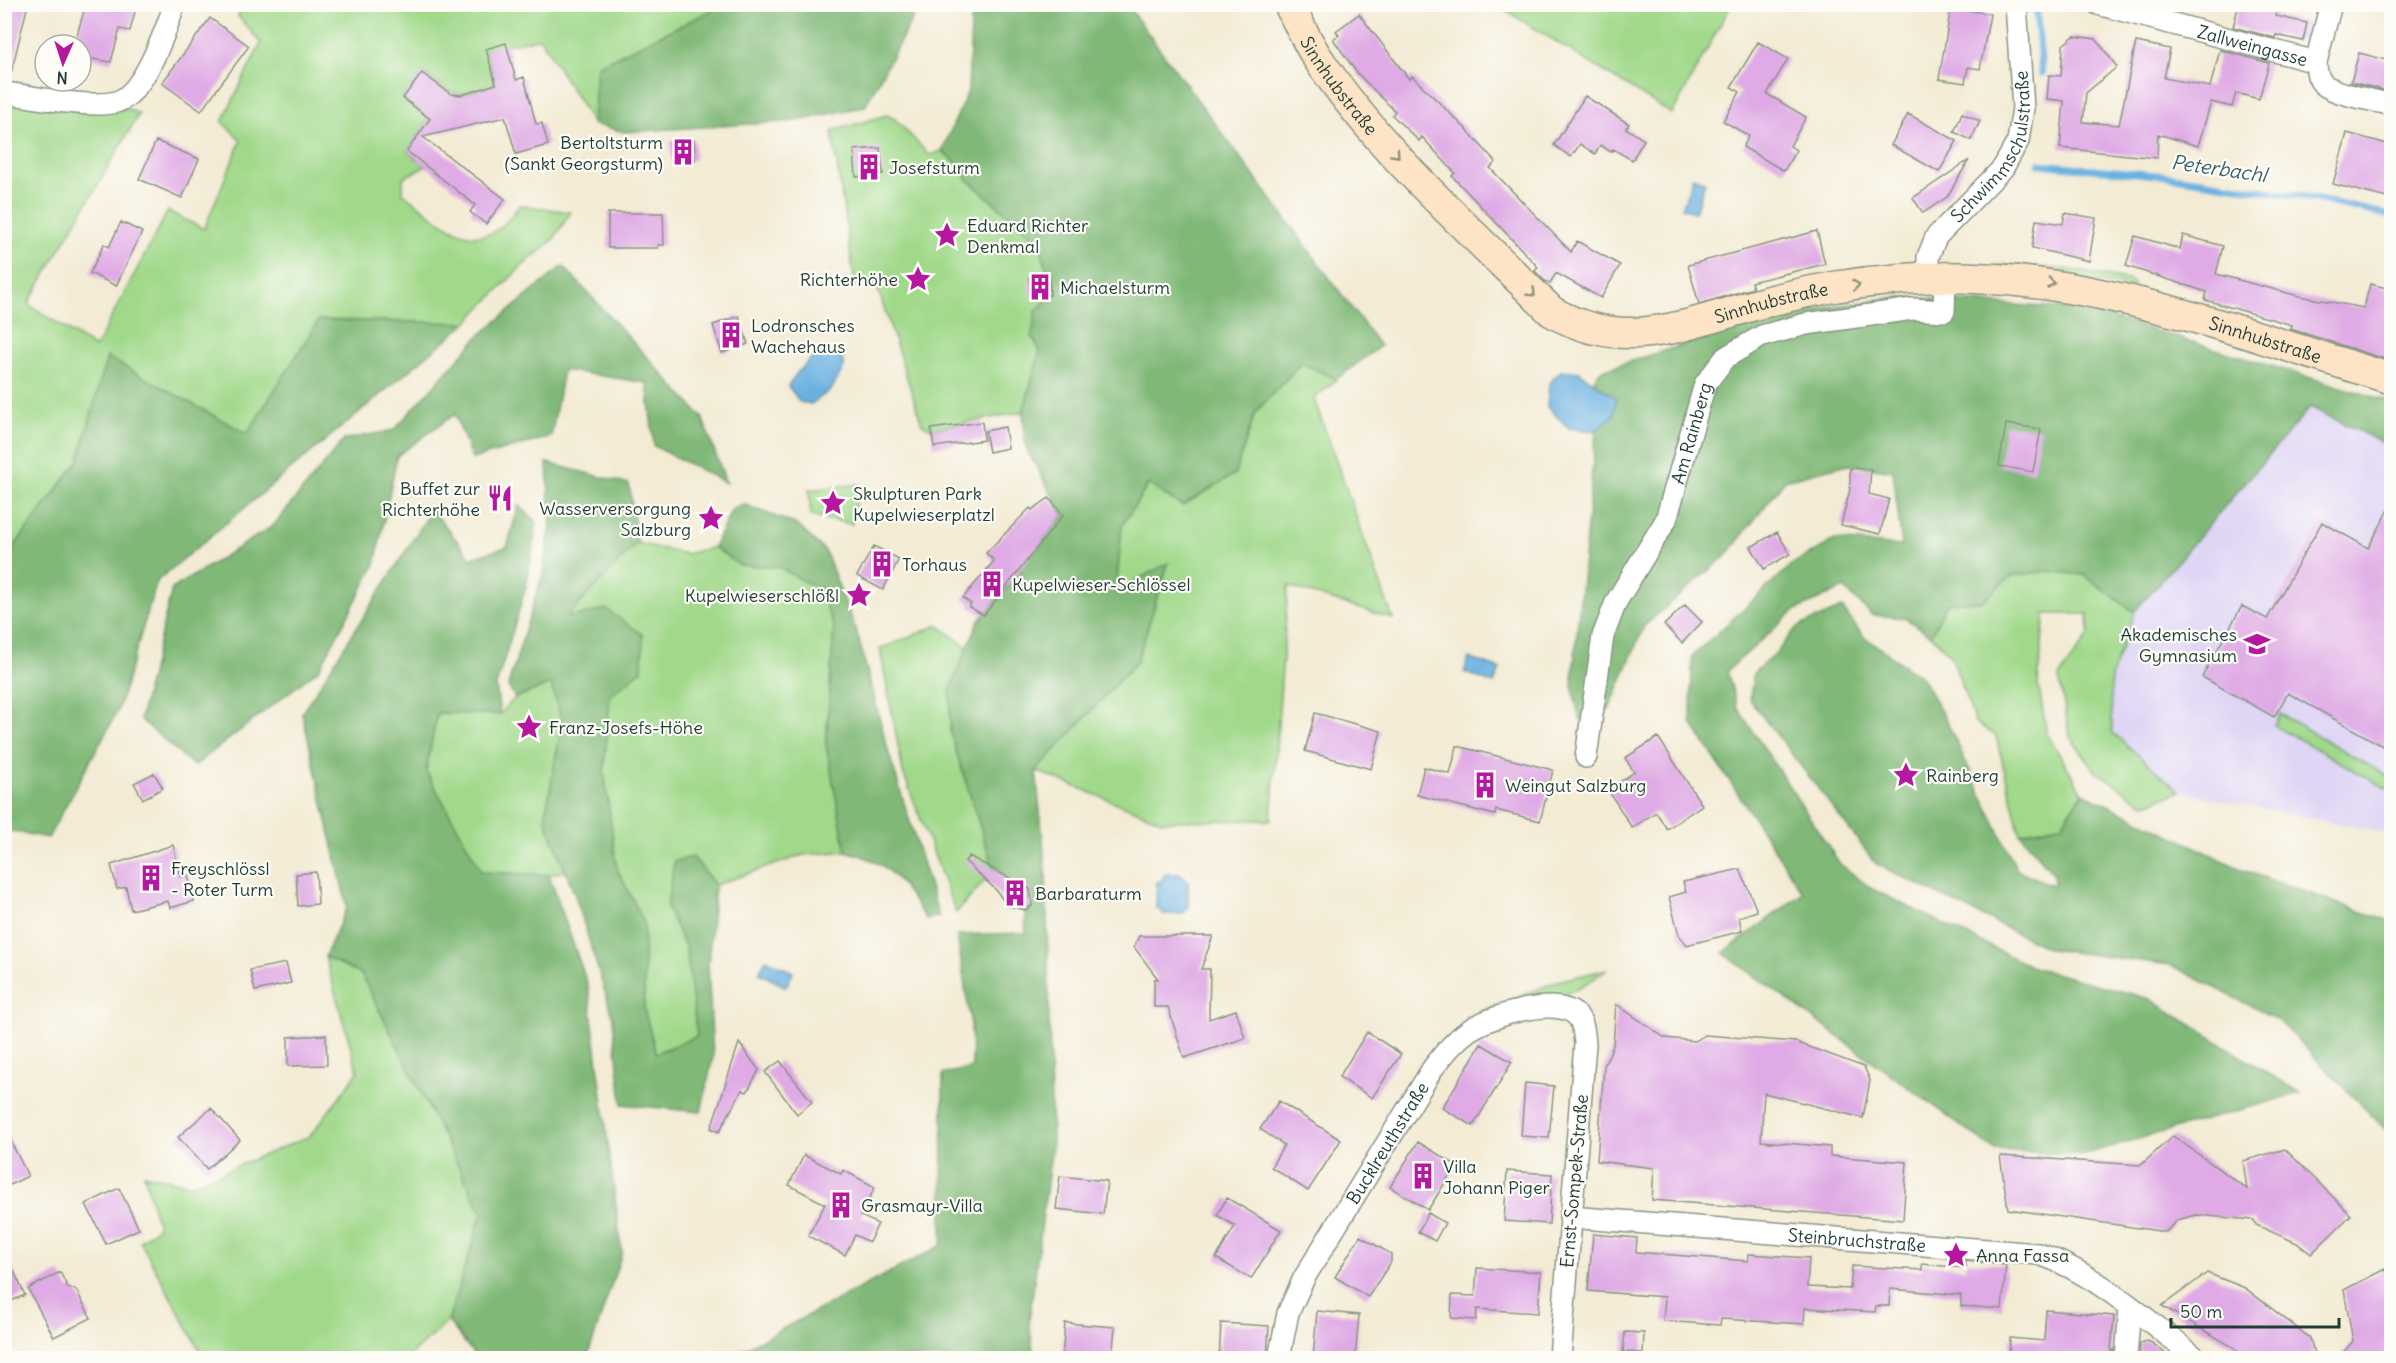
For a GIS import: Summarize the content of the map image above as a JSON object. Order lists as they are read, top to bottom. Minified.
{"streets":{"street":["Zallweingasse","Sinnhubstraße","Schwimmschulstraße","Am Rainberg","Bucklreuthstraße","Ernst-Sompek-Straße","Steinbruchstraße"]},"crossings":[["Sinnhubstraße","Schwimmschulstraße"],["Sinnhubstraße","Am Rainberg"],["Schwimmschulstraße","Am Rainberg"],["Bucklreuthstraße","Ernst-Sompek-Straße"],["Ernst-Sompek-Straße","Steinbruchstraße"]],"one_way":["Sinnhubstraße"],"water":["Peterbachl"],"places":{"building":["Bertoltsturm (Sankt Georgsturm)","Josefsturm","Michaelsturm","Lodronsches Wachehaus","Torhaus","Kupelwieser-Schlössel","Weingut Salzburg","Freyschlössl - Roter Turm","Barbaraturm","Villa Johann Piger","Grasmayr-Villa"],"place":["Eduard Richter Denkmal","Richterhöhe","Skulpturen Park Kupelwieserplatzl","Wasserversorgung Salzburg","Kupelwieserschlößl","Franz-Josefs-Höhe","Rainberg","Anna Fassa"],"restaurant":["Buffet zur Richterhöhe"],"school or university":["Akademisches Gymnasium"]},"scale_bar":"50 m","north":"bottom"}
